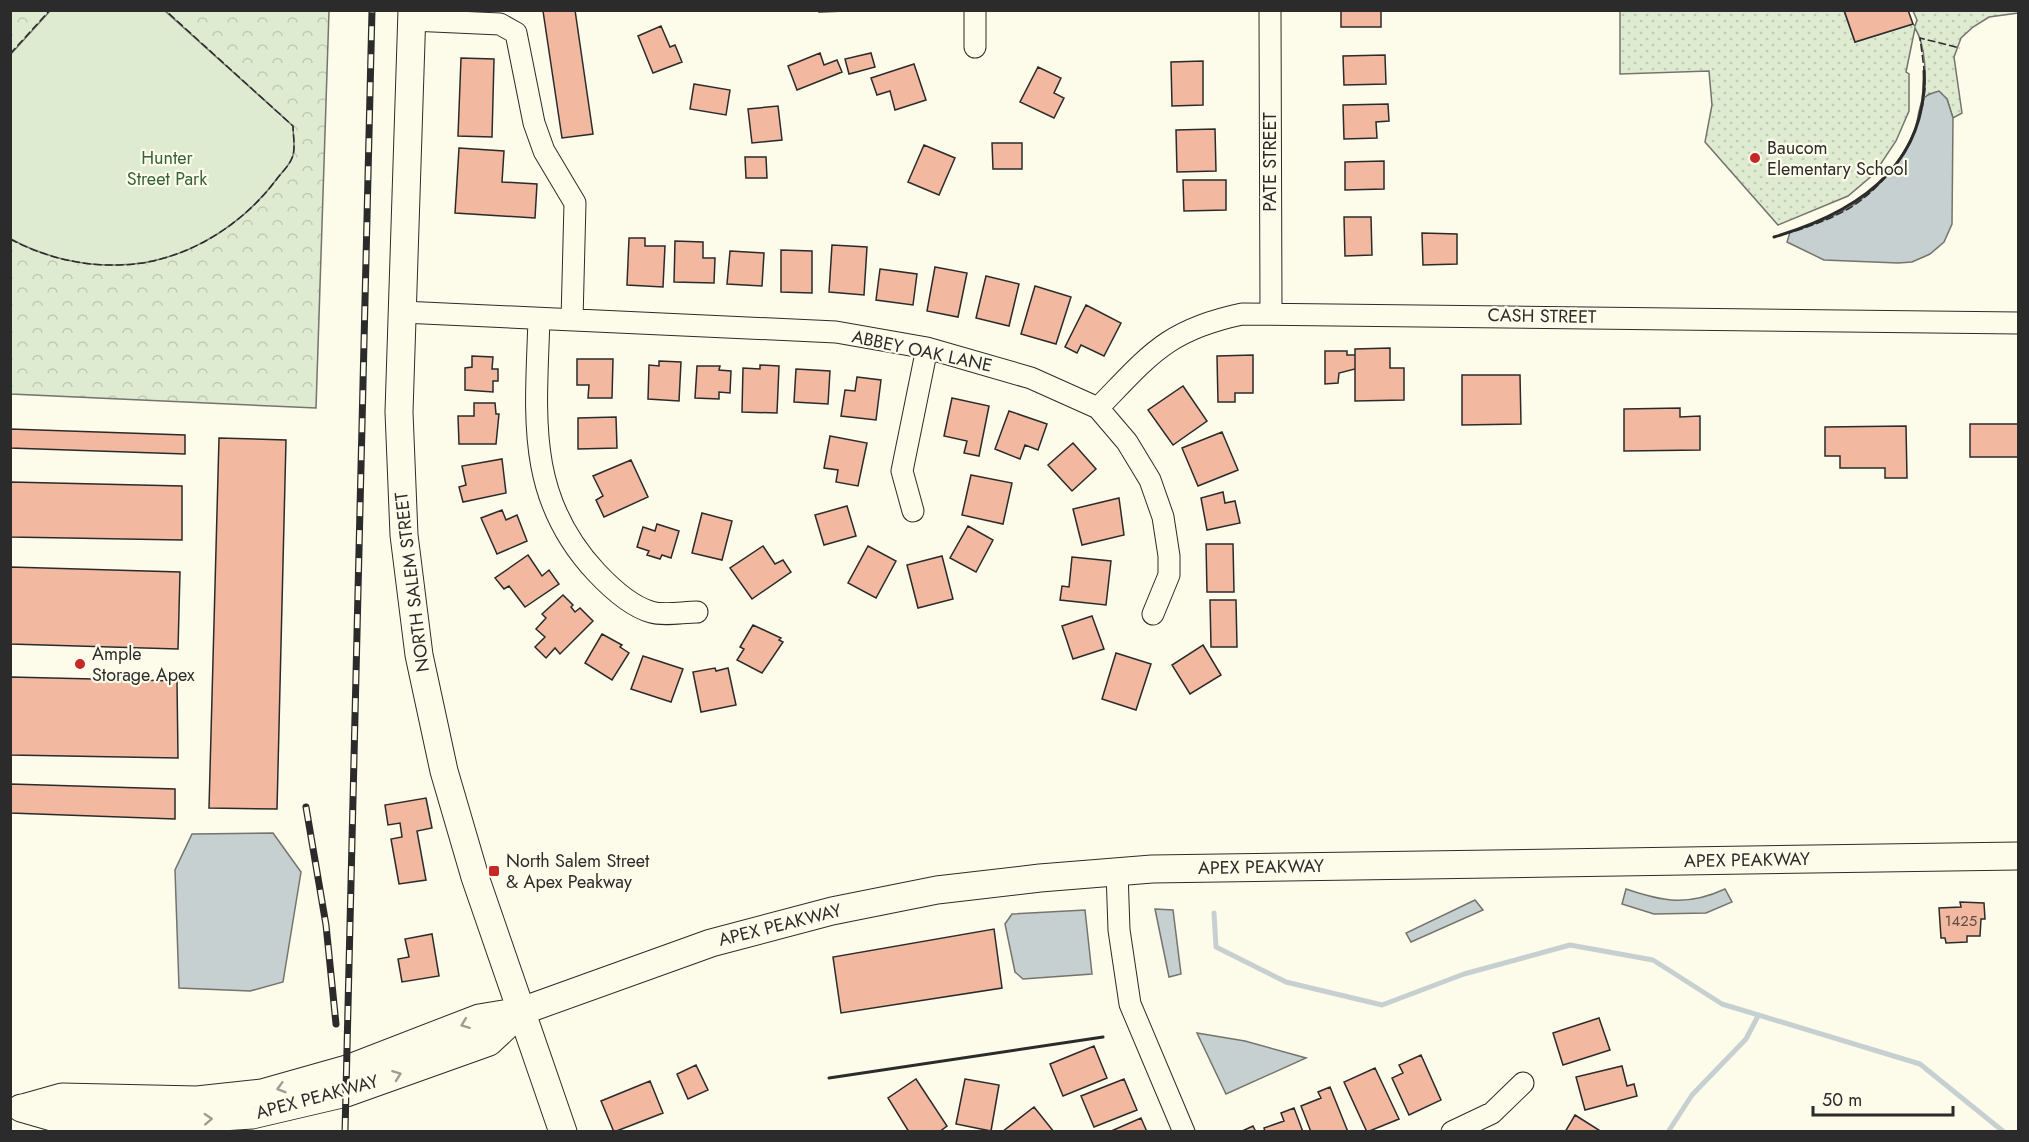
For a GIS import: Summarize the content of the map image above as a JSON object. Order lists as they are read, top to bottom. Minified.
{"streets":{"main road":["NORTH SALEM STREET","APEX PEAKWAY"],"street":["PATE STREET","CASH STREET","ABBEY OAK LANE"]},"crossings":[["PATE STREET","CASH STREET"],["CASH STREET","ABBEY OAK LANE"],["ABBEY OAK LANE","NORTH SALEM STREET"],["NORTH SALEM STREET","APEX PEAKWAY"]],"parks":["Hunter Street Park"],"places":{"other":["Baucom Elementary School","Ample Storage Apex"],"transit":["North Salem Street & Apex Peakway"]},"house_numbers":["1425"],"scale_bar":"50 m"}
